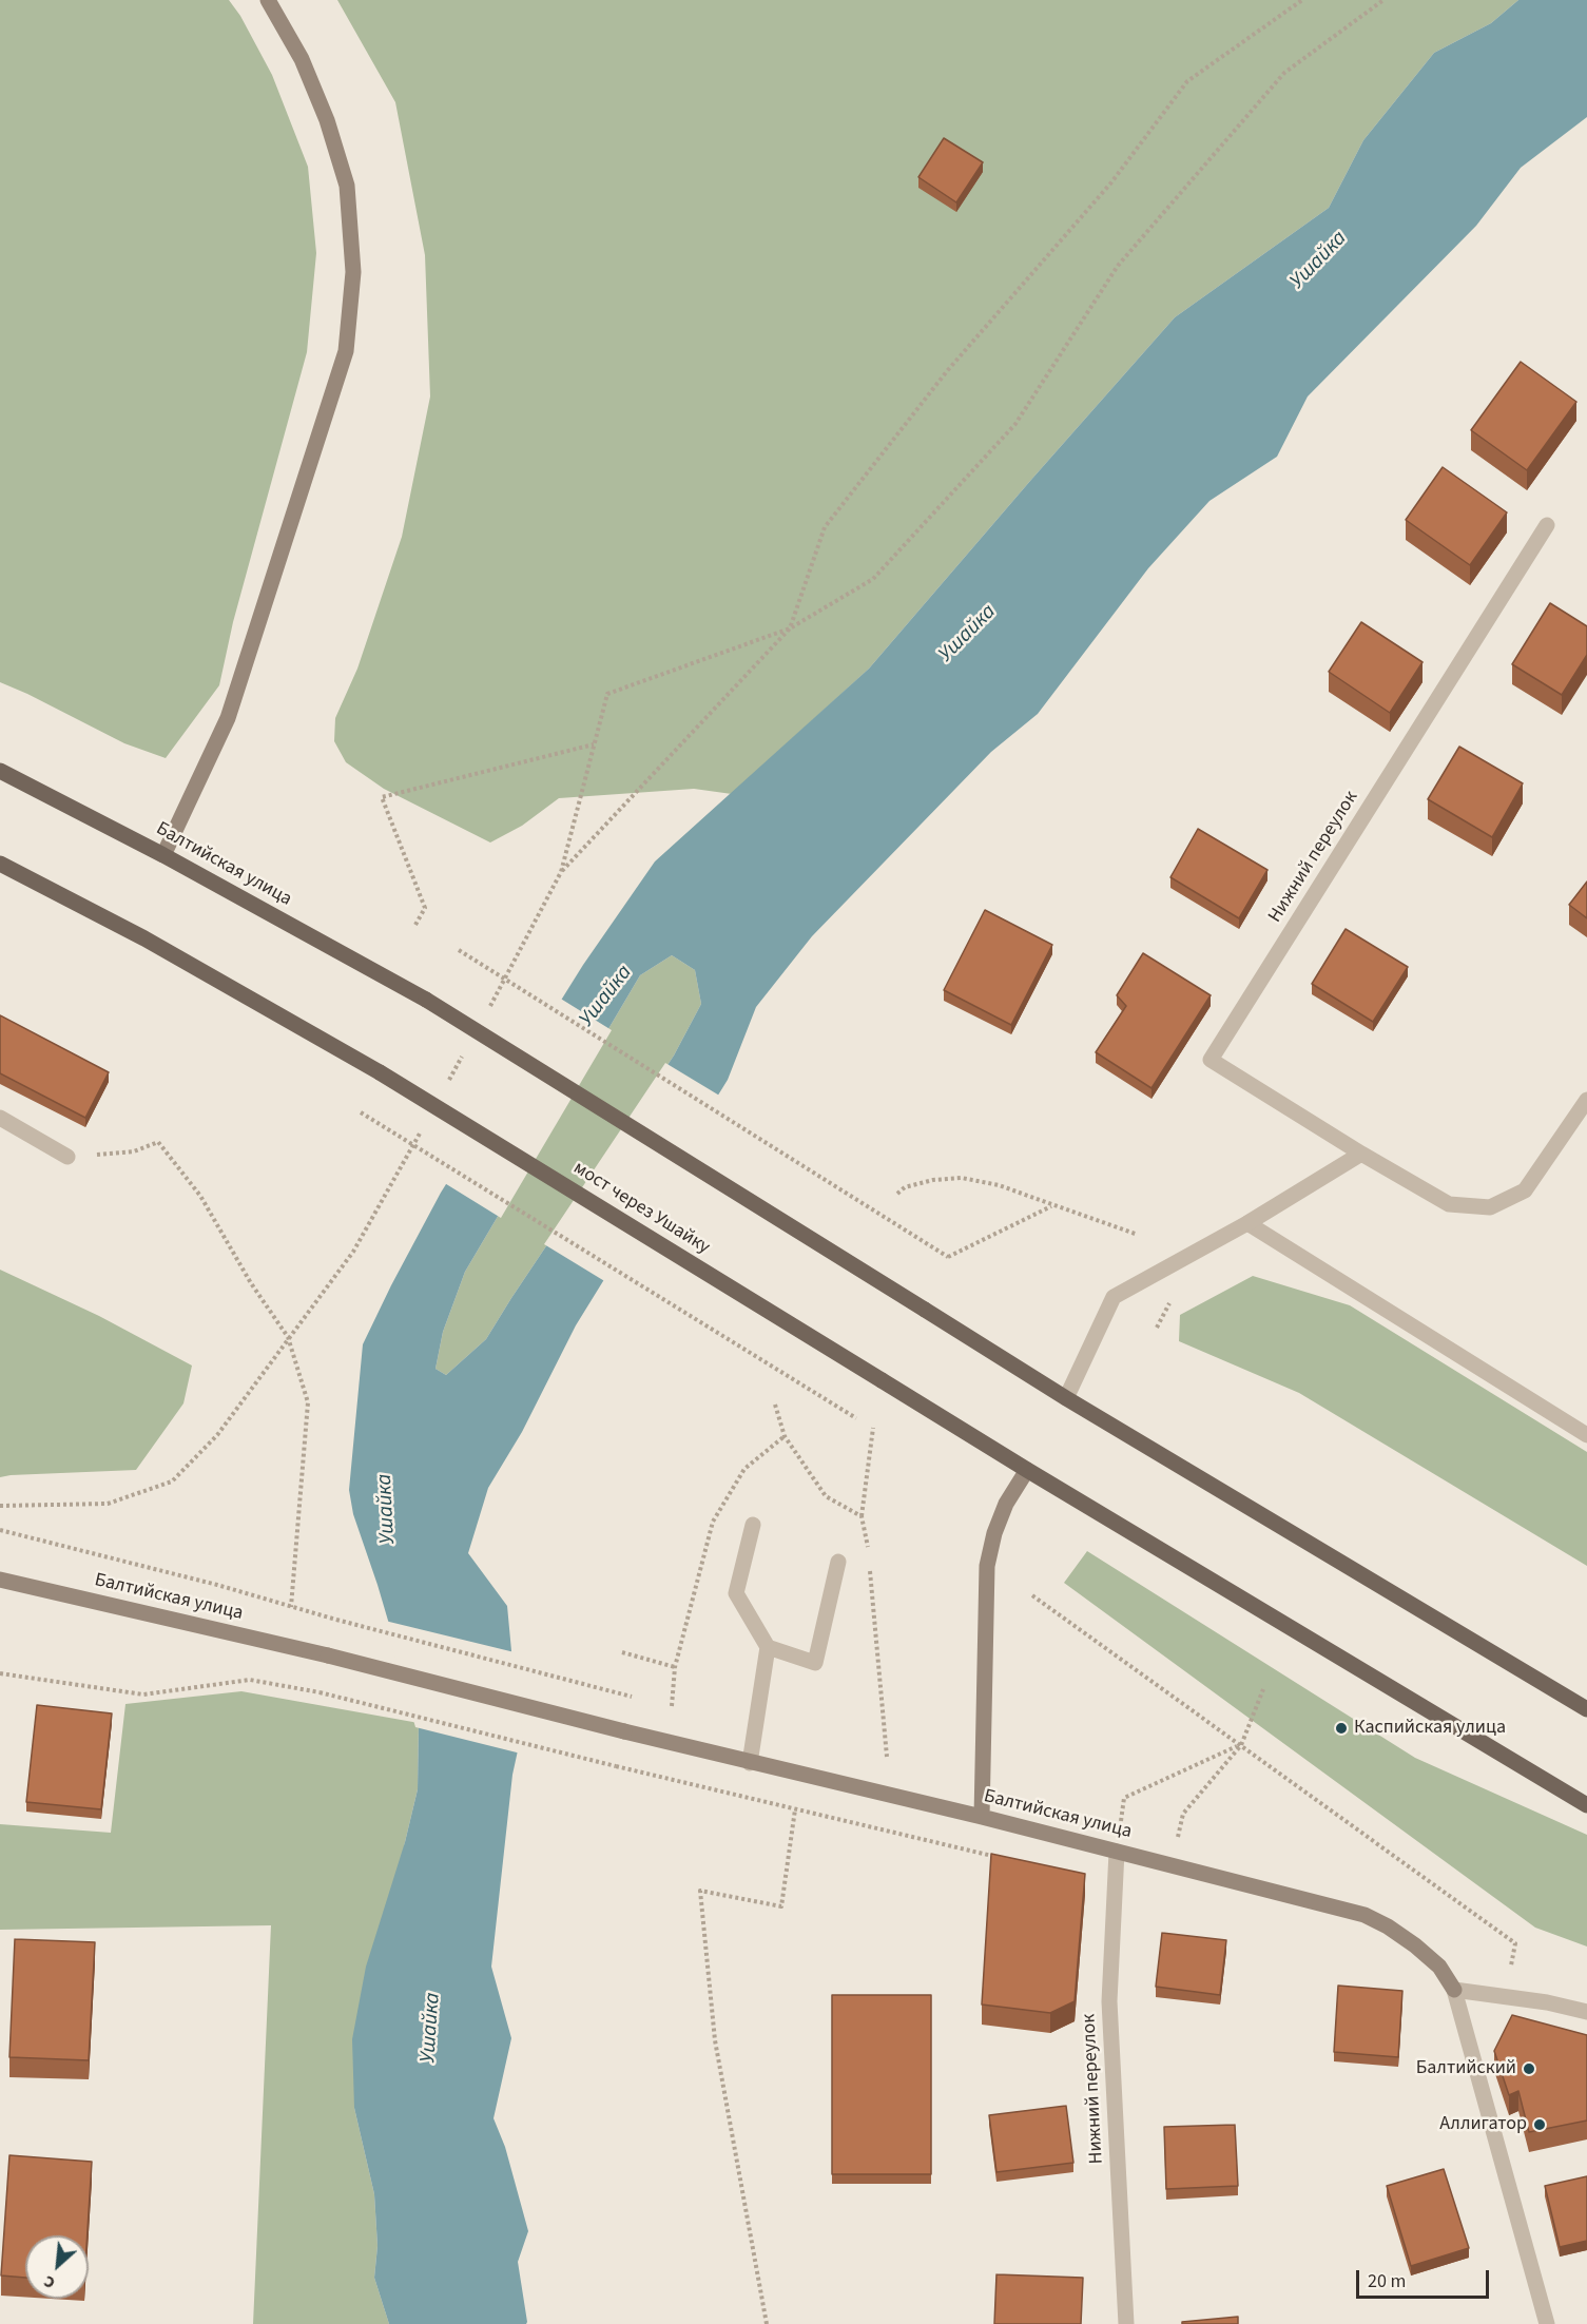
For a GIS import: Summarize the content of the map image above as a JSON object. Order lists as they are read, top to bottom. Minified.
{"streets":{"main road":["Балтийская улица","мост через Ушайку"],"street":["Нижний переулок"]},"crossings":[["Нижний переулок","Балтийская улица"]],"water":["Ушайка"],"places":["Каспийская улица","Балтийский","Аллигатор"],"scale_bar":"20 m","north":"bottom left"}
